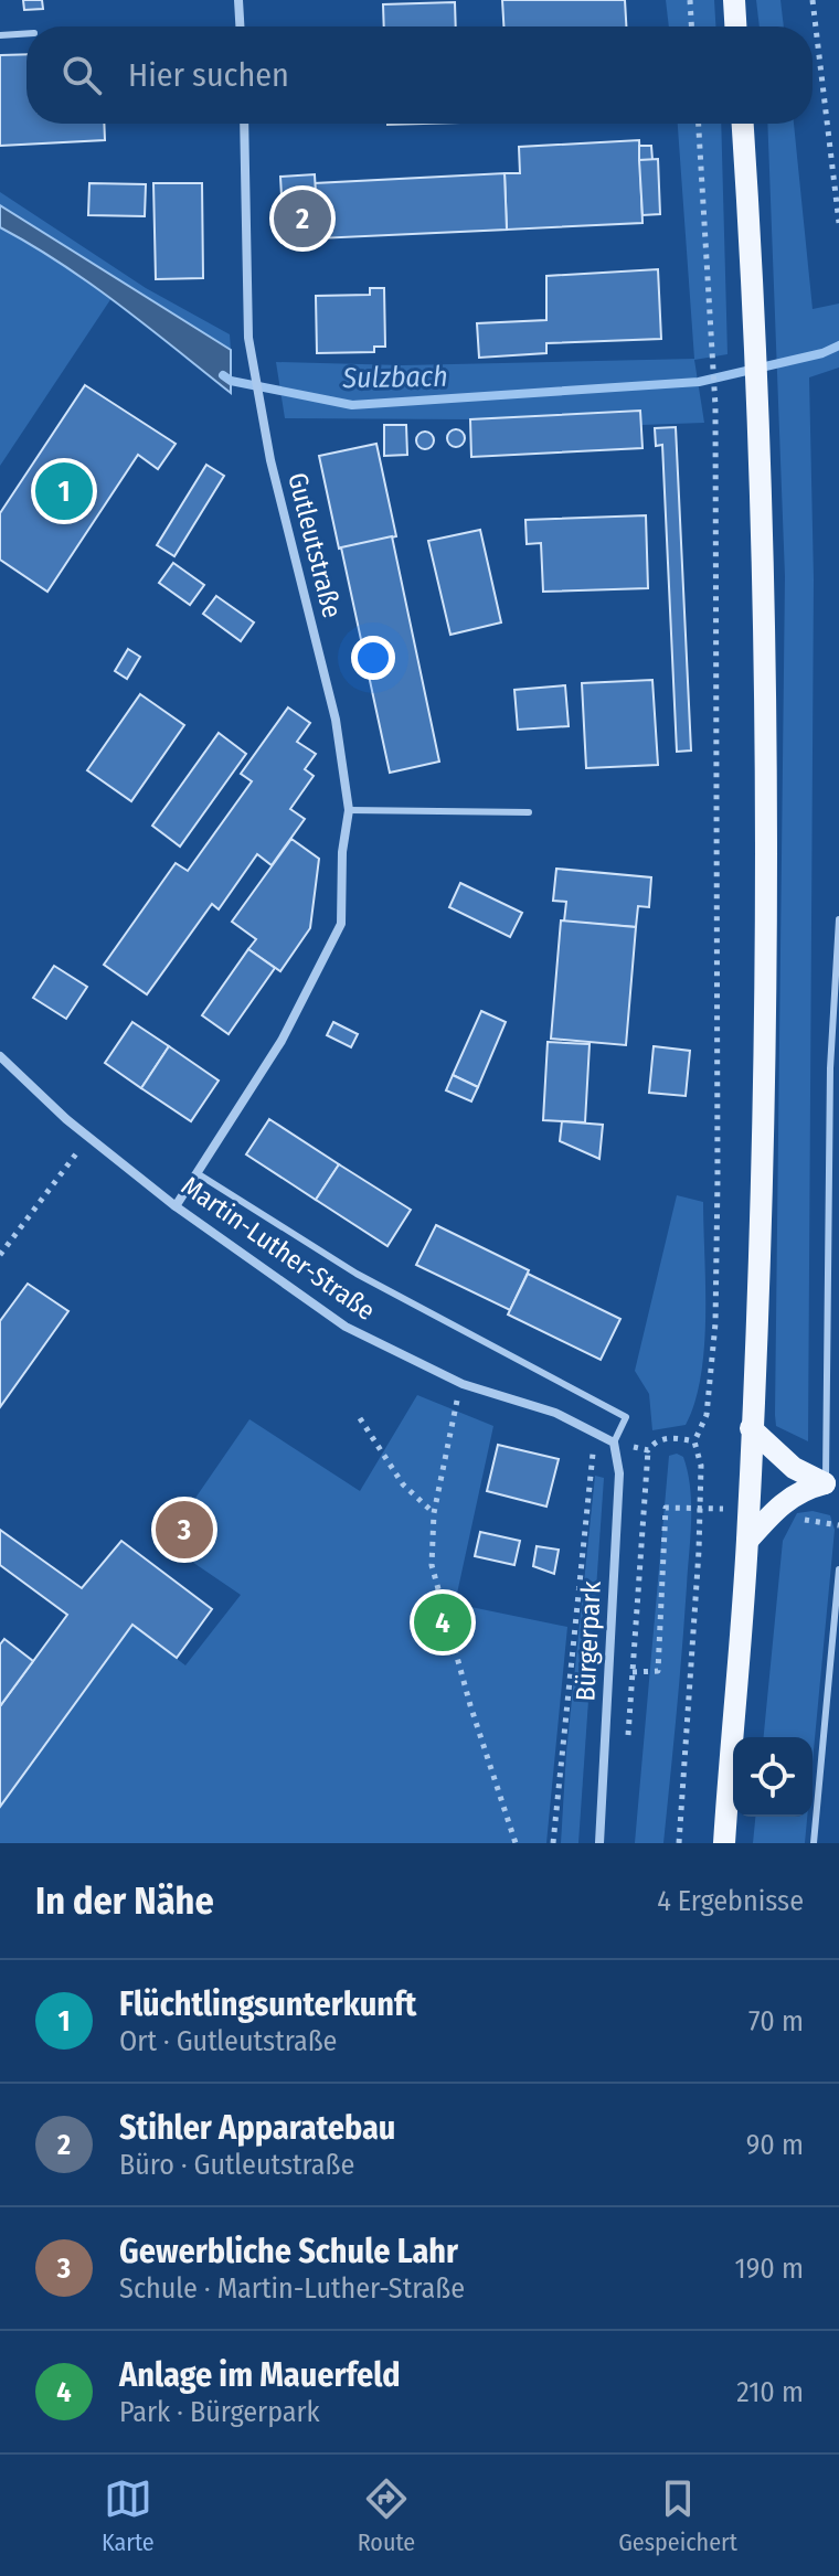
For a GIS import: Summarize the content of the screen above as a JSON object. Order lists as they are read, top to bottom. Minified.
{"streets":{"street":["Gutleutstraße","Martin-Luther-Straße","Bürgerpark"]},"crossings":[["Gutleutstraße","Martin-Luther-Straße"],["Martin-Luther-Straße","Bürgerpark"]],"water":["Sulzbach"],"page":{"search":"Hier suchen","pins":["2","1","3","4"],"heading":["In der Nähe","4 Ergebnisse"],"list":[{"mark":"1","name":"Flüchtlingsunterkunft","note":"Ort · Gutleutstraße","value":"70 m"},{"mark":"2","name":"Stihler Apparatebau","note":"Büro · Gutleutstraße","value":"90 m"},{"mark":"3","name":"Gewerbliche Schule Lahr","note":"Schule · Martin-Luther-Straße","value":"190 m"},{"mark":"4","name":"Anlage im Mauerfeld","note":"Park · Bürgerpark","value":"210 m"}],"nav":["Karte","Route","Gespeichert"]}}
